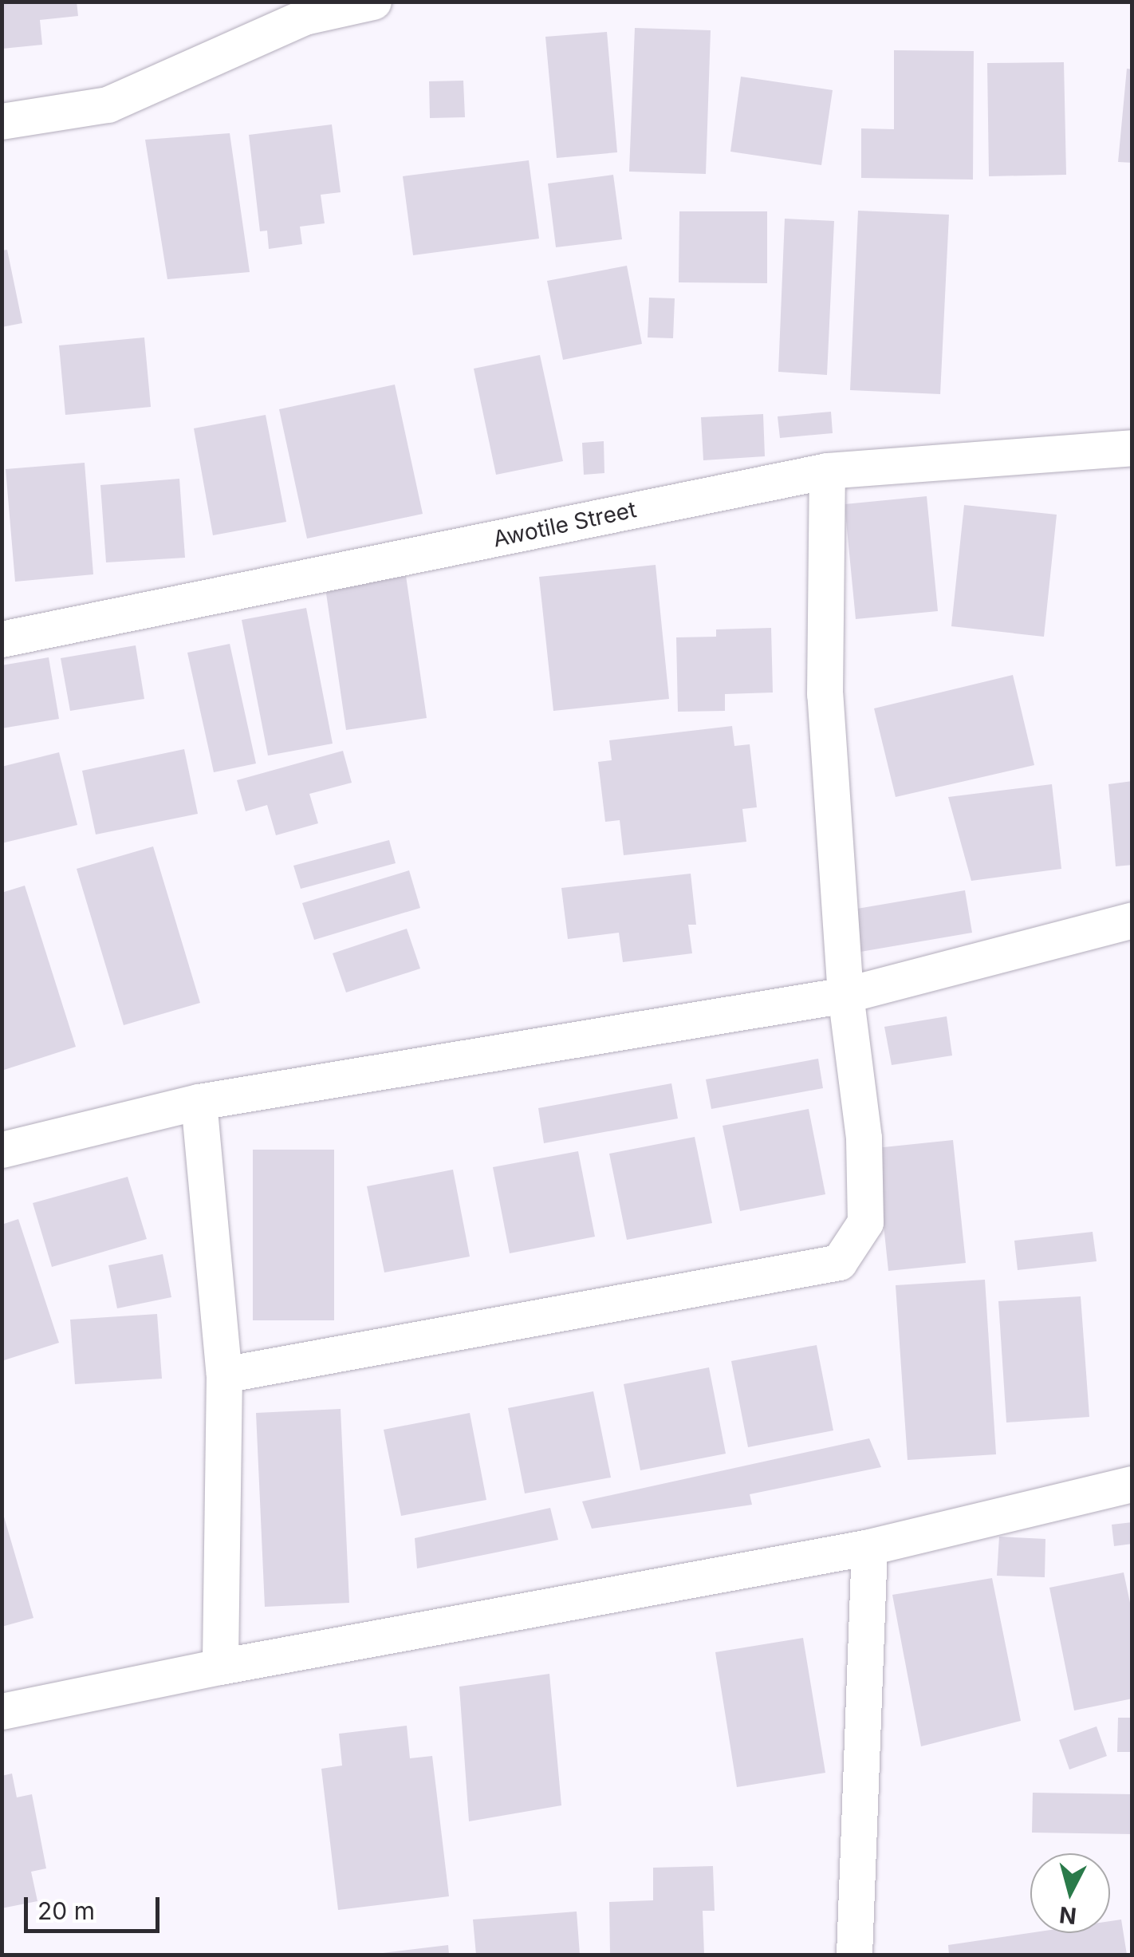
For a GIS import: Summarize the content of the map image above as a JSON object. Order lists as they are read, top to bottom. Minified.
{"streets":{"street":["Awotile Street"]},"scale_bar":"20 m","north":"bottom"}
